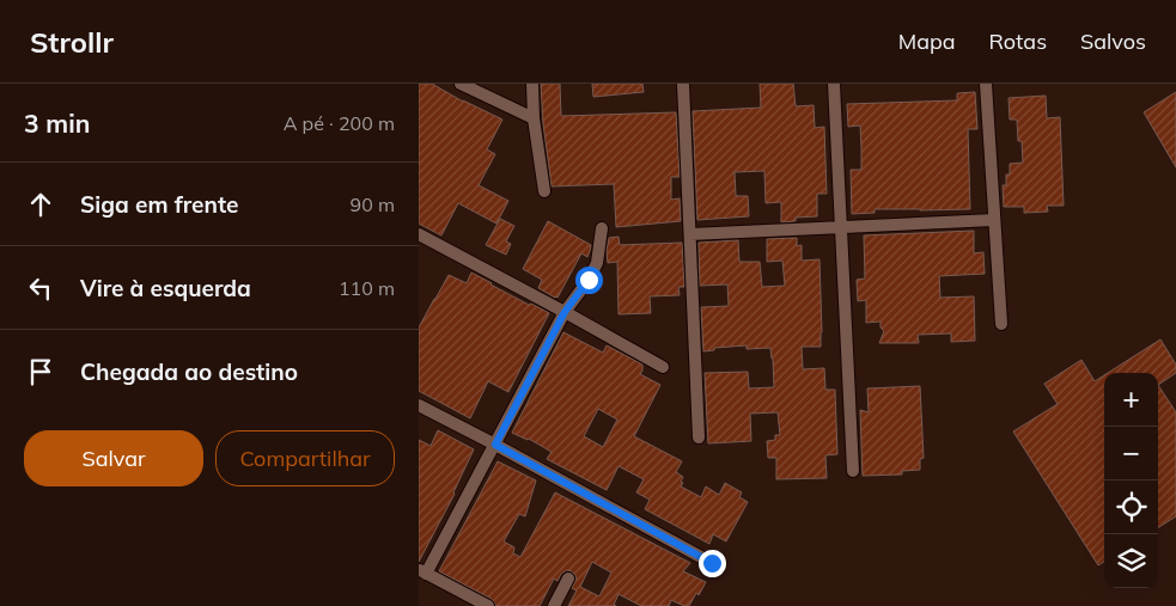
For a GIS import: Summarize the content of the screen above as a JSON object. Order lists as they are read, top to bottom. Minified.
{"page":{"header":"Strollr","nav":["Mapa","Rotas","Salvos"],"heading":["3 min","A pé · 200 m"],"list":[["Siga em frente","90 m"],["Vire à esquerda","110 m"],"Chegada ao destino"],"map_buttons":["+","−"],"buttons":["Salvar","Compartilhar"]}}
